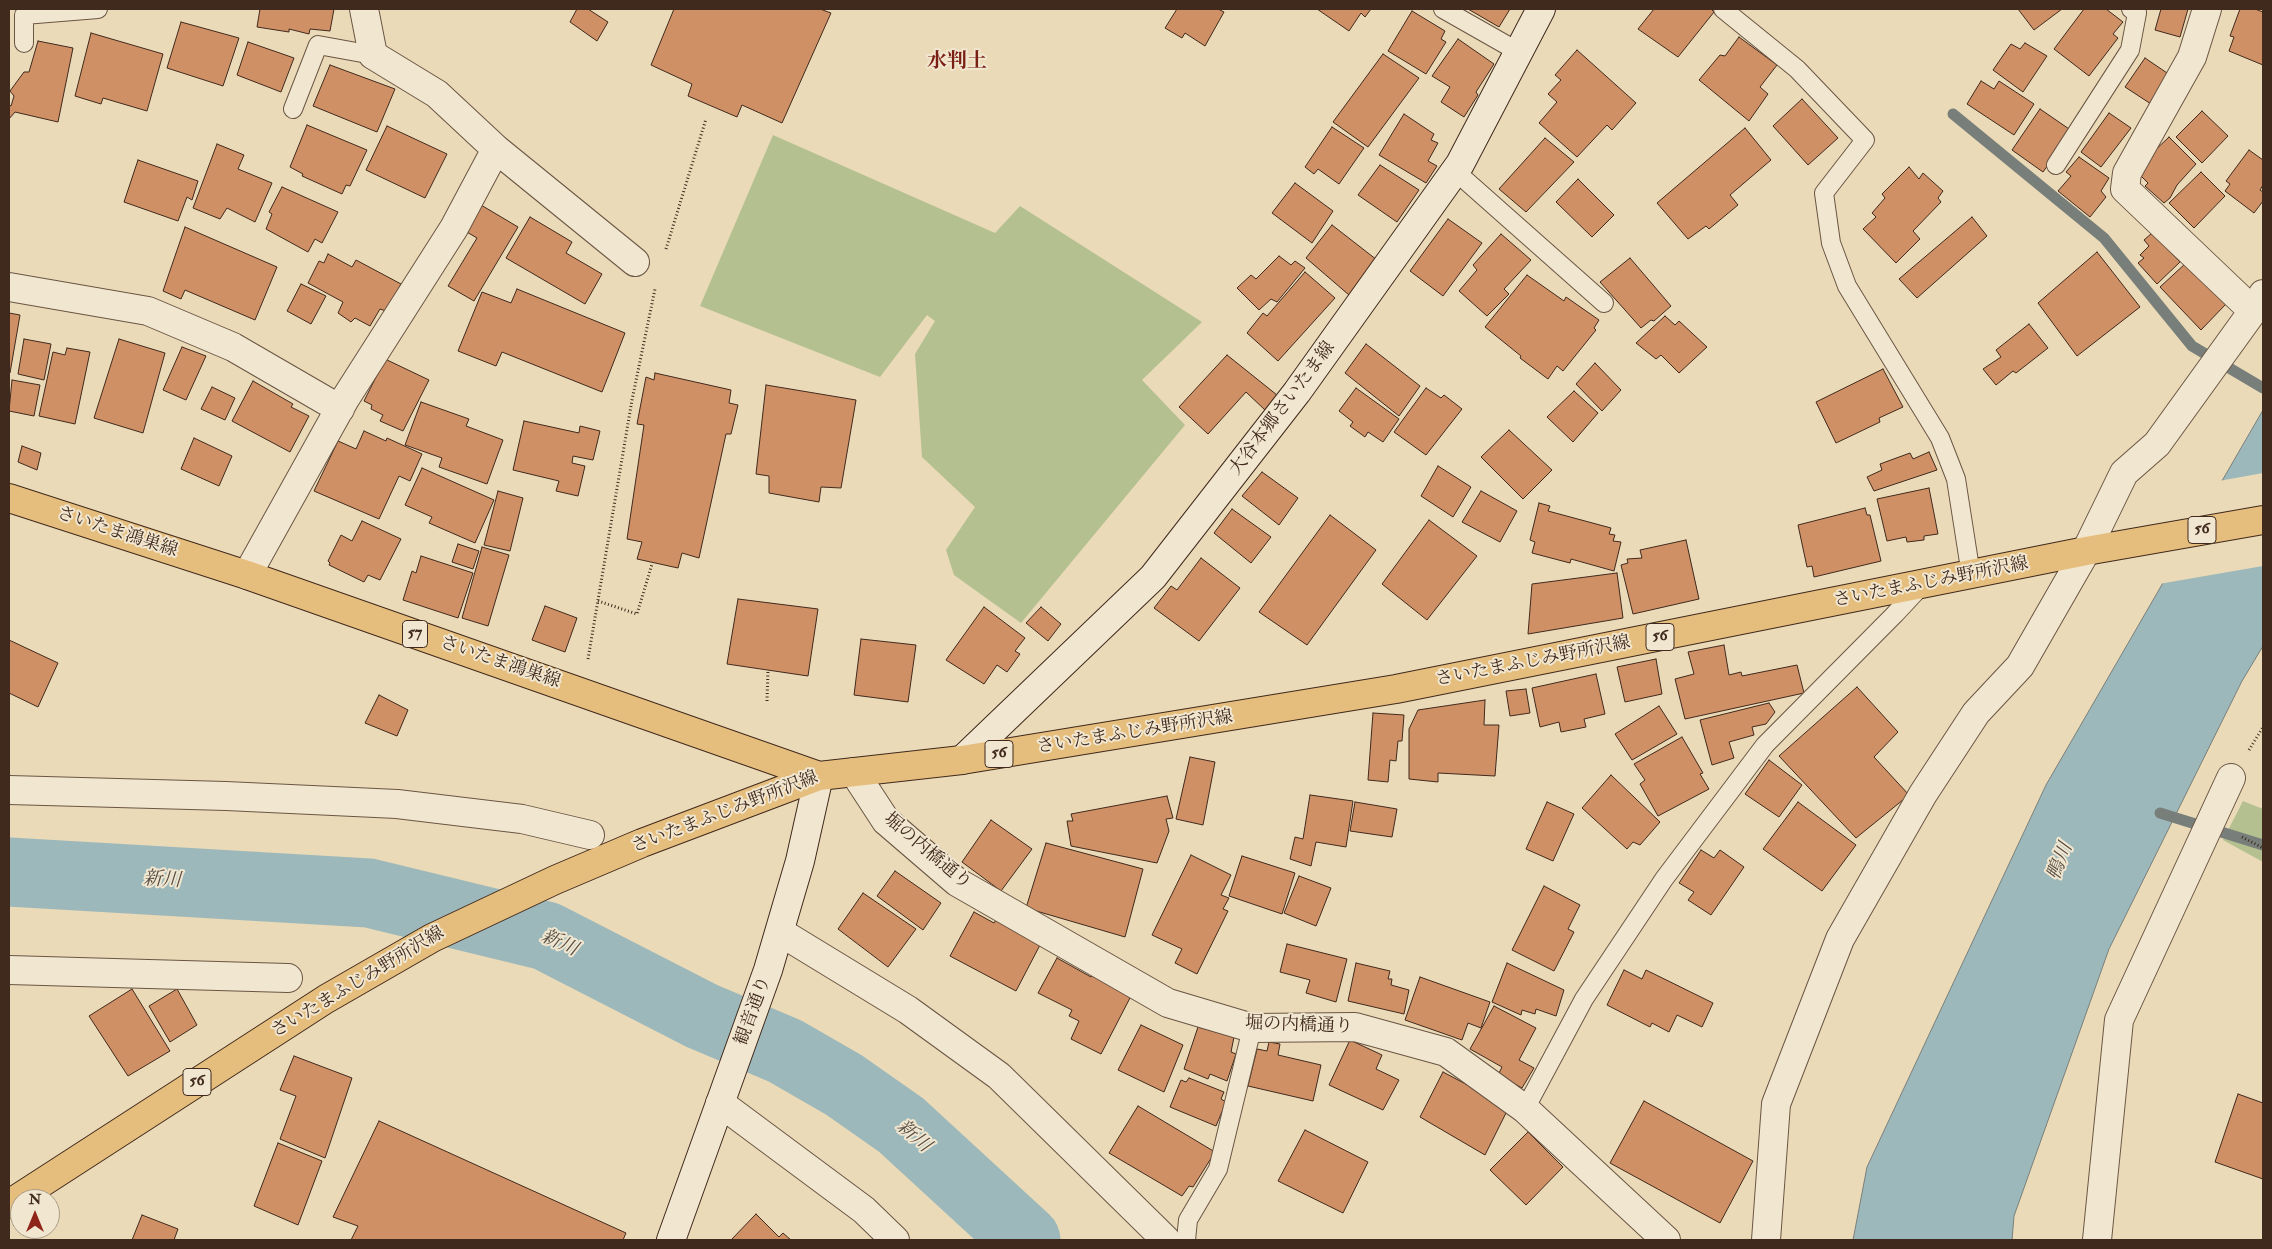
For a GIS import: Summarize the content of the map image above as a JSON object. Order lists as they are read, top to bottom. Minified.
{"streets":{"main road":["56","さいたま鴻巣線","さいたまふじみ野所沢線","57"],"street":["大谷本郷さいたま線","堀の内橋通り","観音通り"]},"crossings":[["大谷本郷さいたま線","さいたまふじみ野所沢線"],["さいたま鴻巣線","さいたまふじみ野所沢線"],["さいたま鴻巣線","観音通り"],["さいたまふじみ野所沢線","堀の内橋通り"],["さいたまふじみ野所沢線","観音通り"]],"districts":["水判土"],"water":["鴨川","新川"],"north":"top"}
